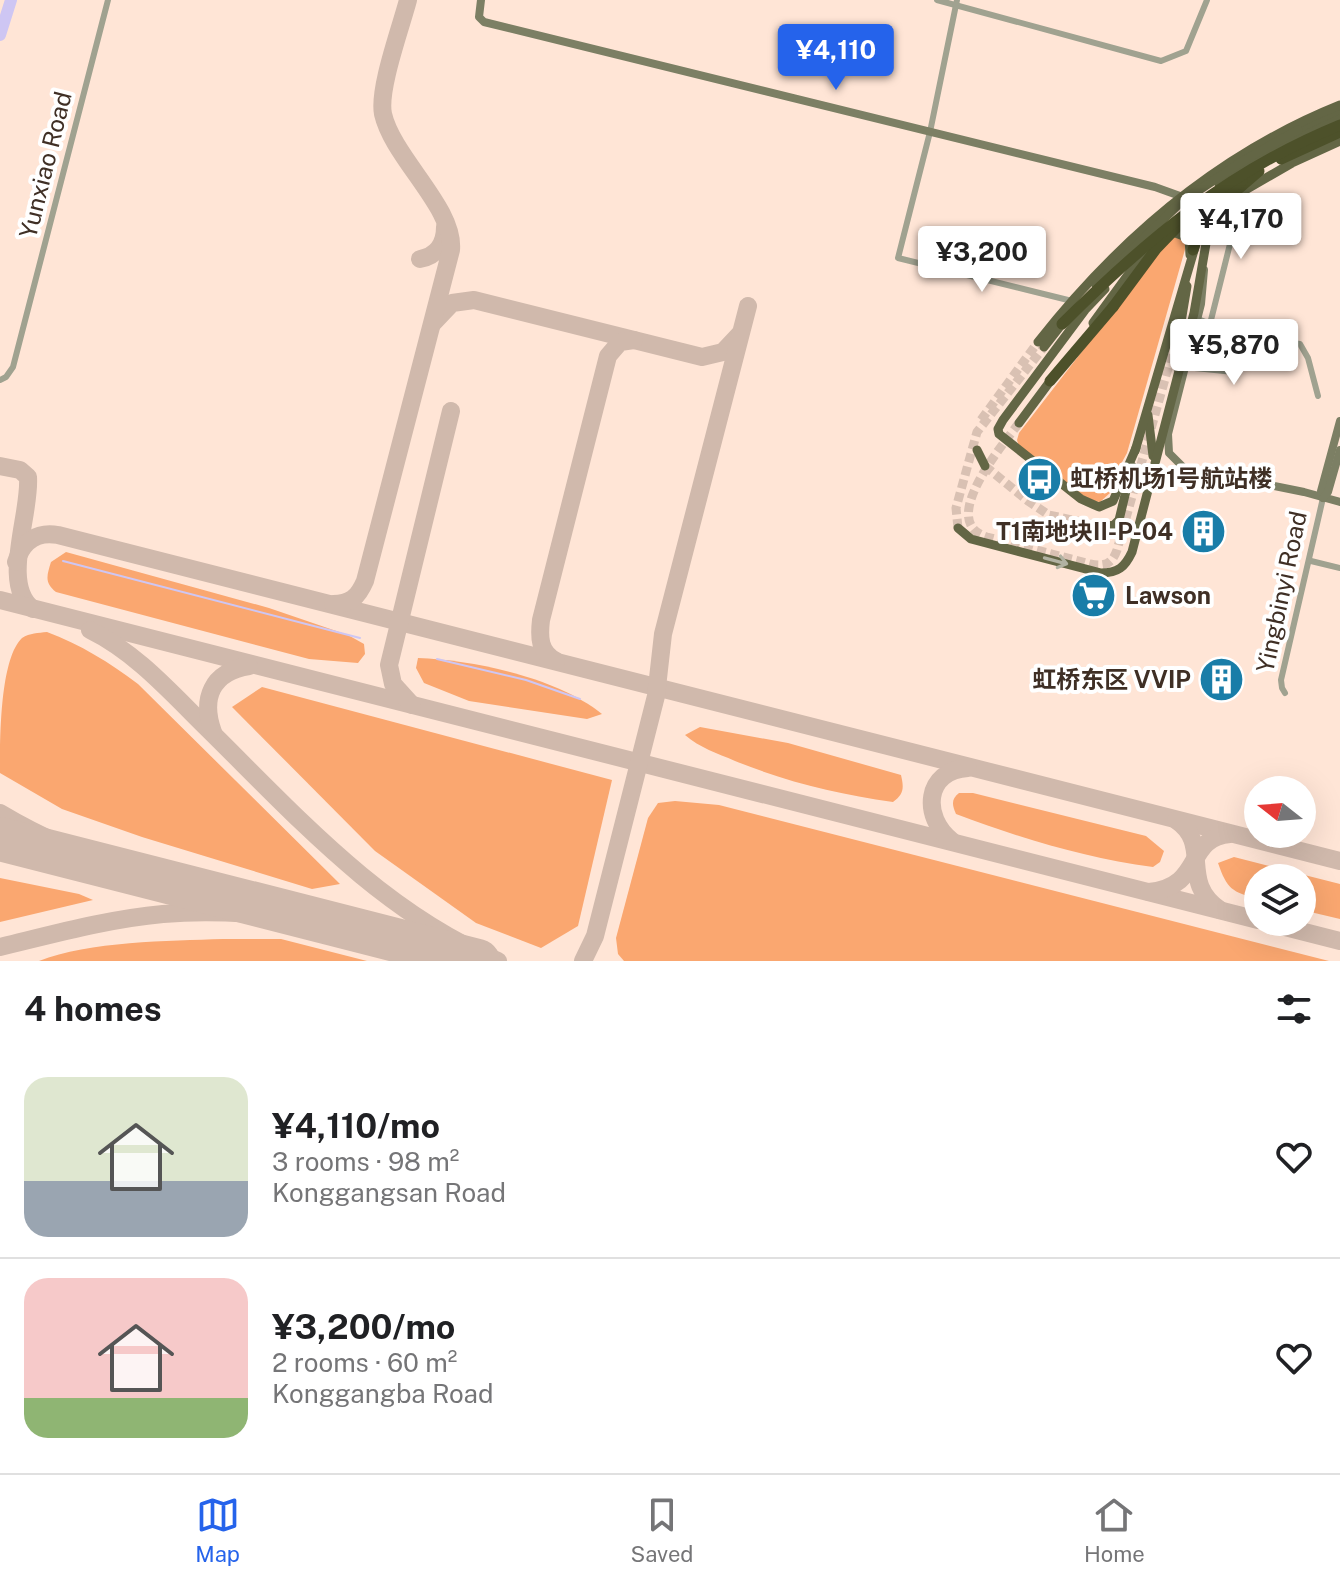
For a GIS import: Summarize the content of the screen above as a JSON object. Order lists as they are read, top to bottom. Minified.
{"streets":{"street":["Yunxiao Road","Yingbinyi Road"]},"places":{"bus stop":["虹桥机场1号航站楼"],"building":["T1南地块II-P-04","虹桥东区 VVIP"],"supermarket":["Lawson"]},"north":"left","page":{"price":["¥4,110","¥4,170","¥3,200","¥5,870"],"heading":"4 homes","list":[{"name":"¥4,110/mo","note":"3 rooms · 98 m² · Konggangsan Road"},{"name":"¥3,200/mo","note":"2 rooms · 60 m² · Konggangba Road"}],"tabs":["Map","Saved","Home"]}}
